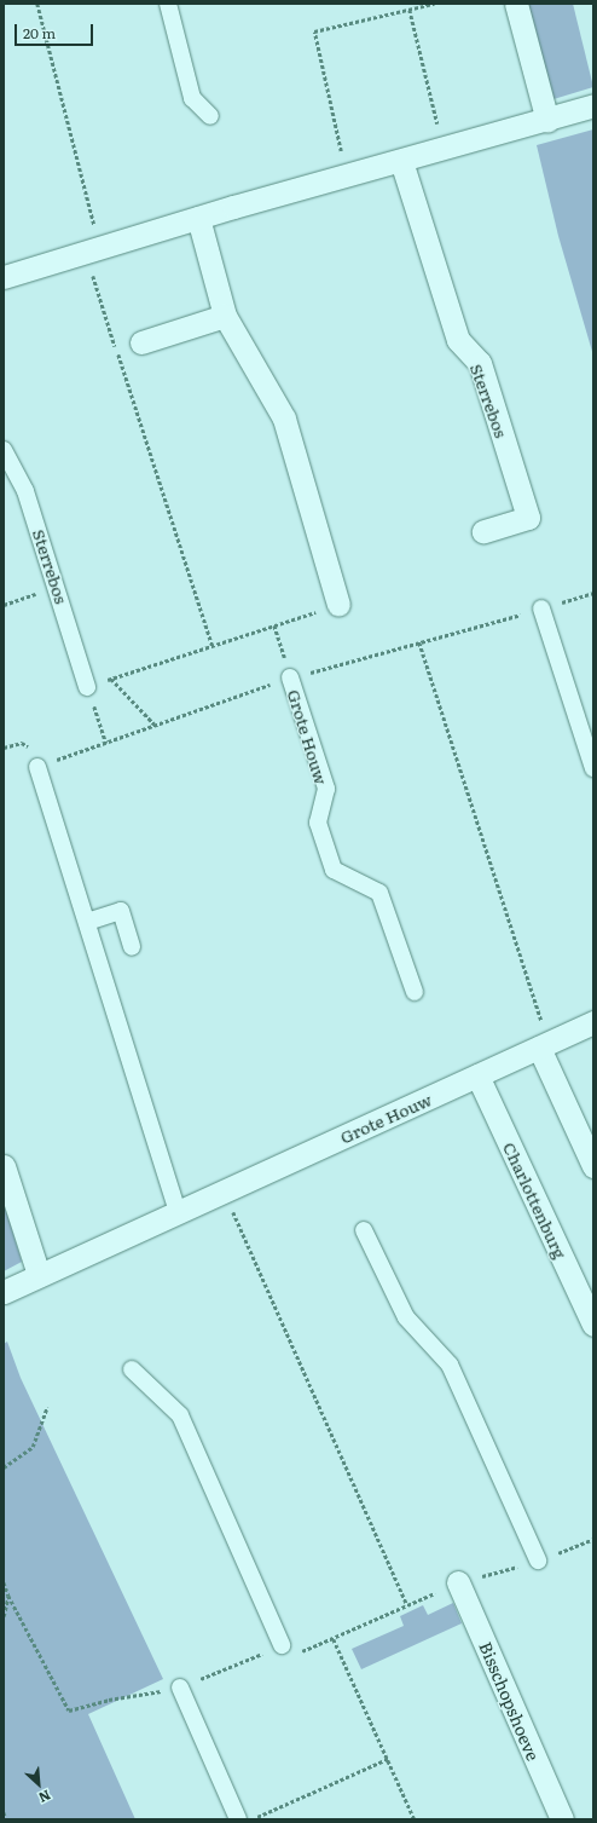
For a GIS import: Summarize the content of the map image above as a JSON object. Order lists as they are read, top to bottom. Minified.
{"streets":{"street":["Sterrebos","Grote Houw","Charlottenburg","Bisschopshoeve"]},"crossings":[["Grote Houw","Charlottenburg"]],"scale_bar":"20 m","north":"bottom right"}
